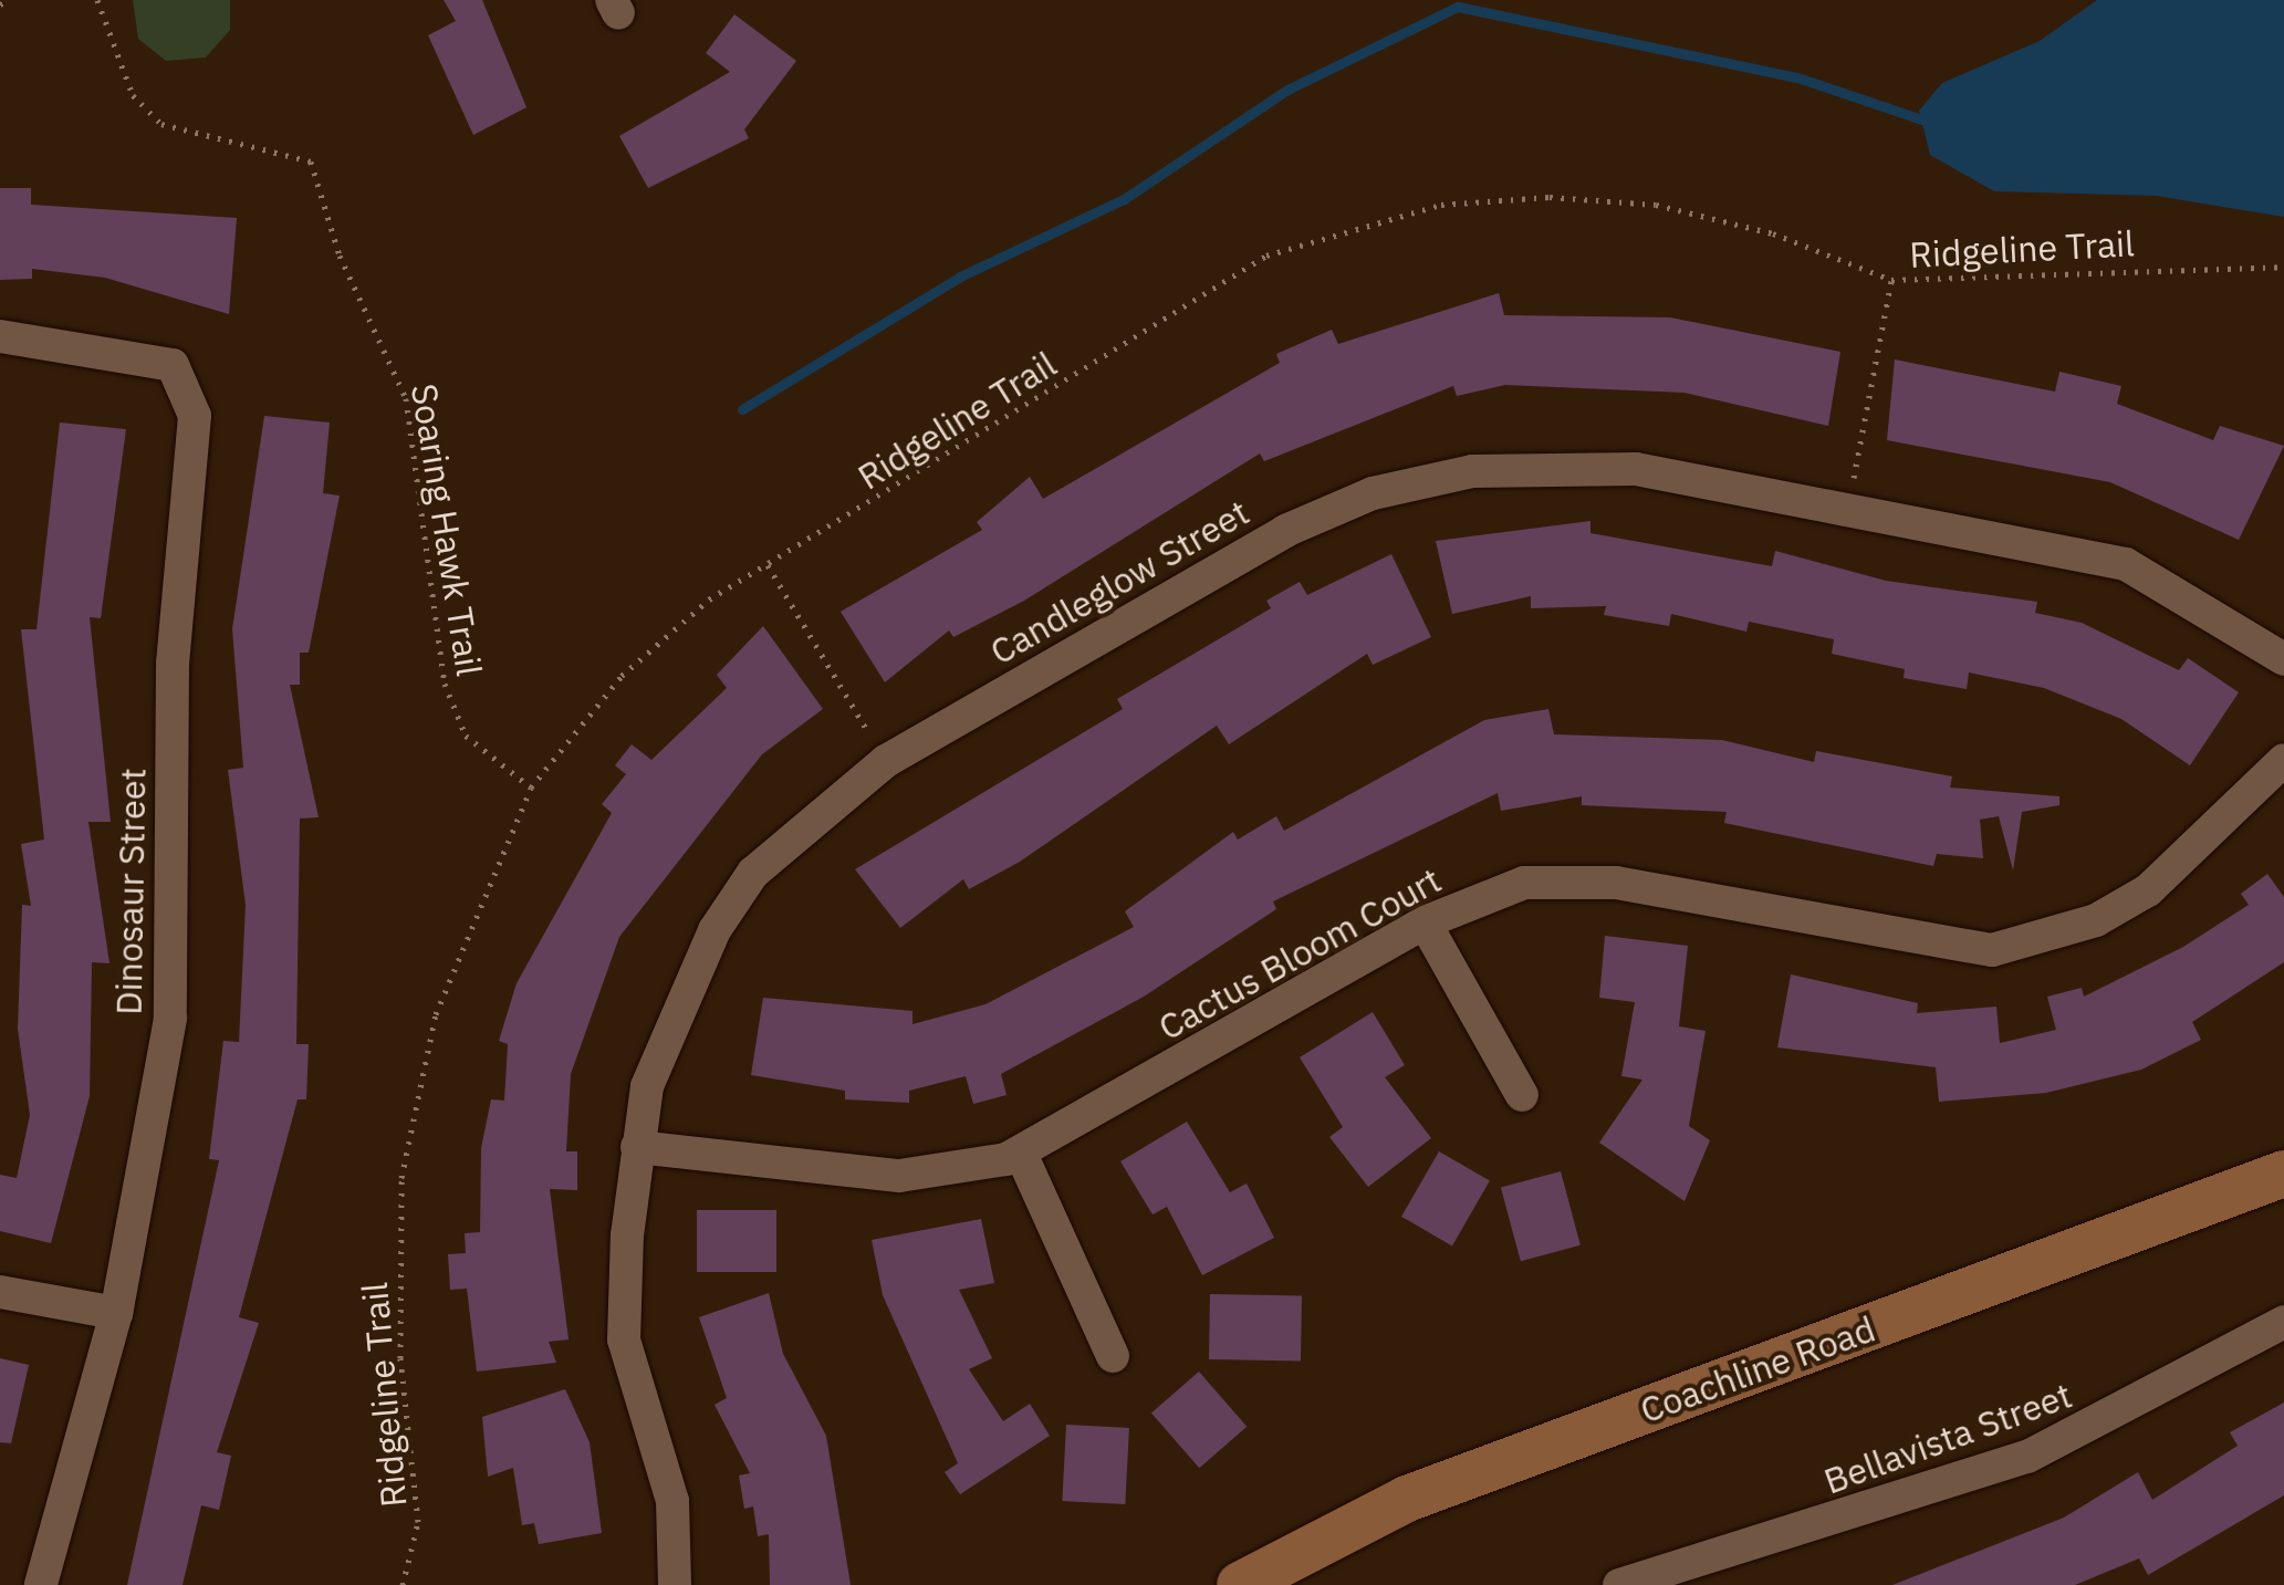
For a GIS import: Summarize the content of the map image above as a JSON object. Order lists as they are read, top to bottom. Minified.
{"streets":{"main road":["Coachline Road"],"street":["Candleglow Street","Dinosaur Street","Cactus Bloom Court","Bellavista Street"],"path":["Ridgeline Trail","Soaring Hawk Trail"]},"crossings":[["Ridgeline Trail","Soaring Hawk Trail"],["Candleglow Street","Cactus Bloom Court"]]}
